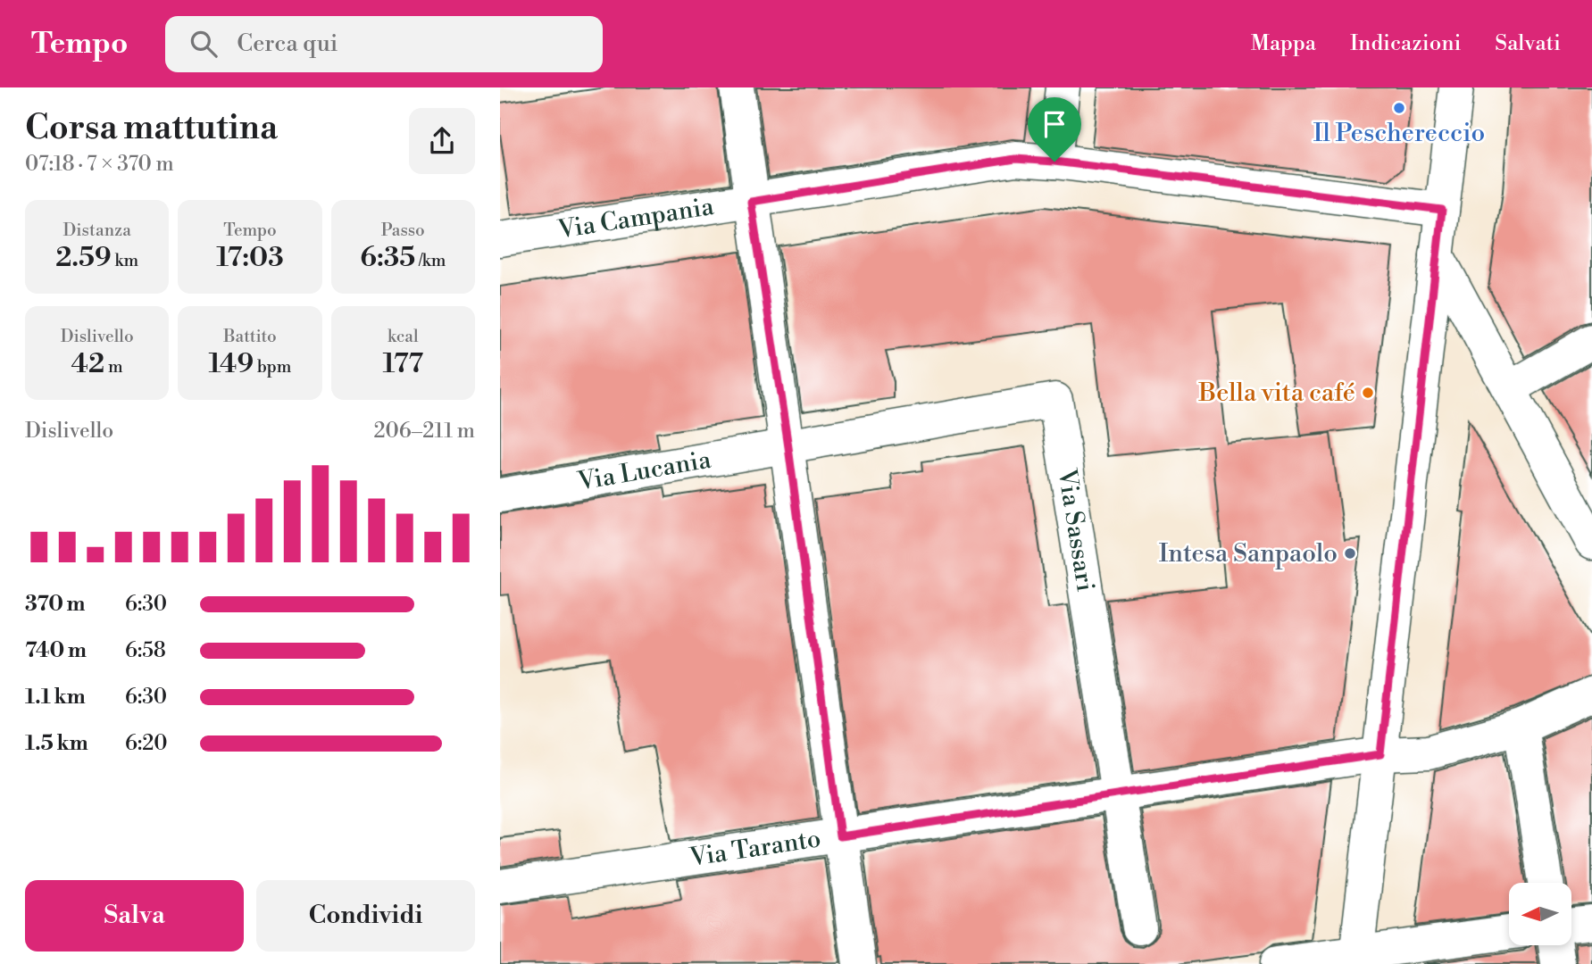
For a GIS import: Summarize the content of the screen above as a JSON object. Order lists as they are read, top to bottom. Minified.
{"streets":{"street":["Via Campania","Via Lucania","Via Sassari","Via Taranto"]},"crossings":[["Via Lucania","Via Sassari"],["Via Sassari","Via Taranto"]],"places":["Il Peschereccio","Bella vita café","Intesa Sanpaolo"],"north":"left","page":{"header":"Tempo","search":"Cerca qui","nav":["Mappa","Indicazioni","Salvati"],"heading":["Corsa mattutina","07:18 · 7 × 370 m"],"stats":[["Distanza","2.59 km"],["Tempo","17:03"],["Passo","6:35 /km"],["Dislivello","42 m"],["Battito","149 bpm"],["kcal","177"]],"chart":["Dislivello","206–211 m"],"list":[{"name":"370 m","note":"6:30"},{"name":"740 m","note":"6:58"},{"name":"1.1 km","note":"6:30"},{"name":"1.5 km","note":"6:20"}],"buttons":["Salva","Condividi"]}}
